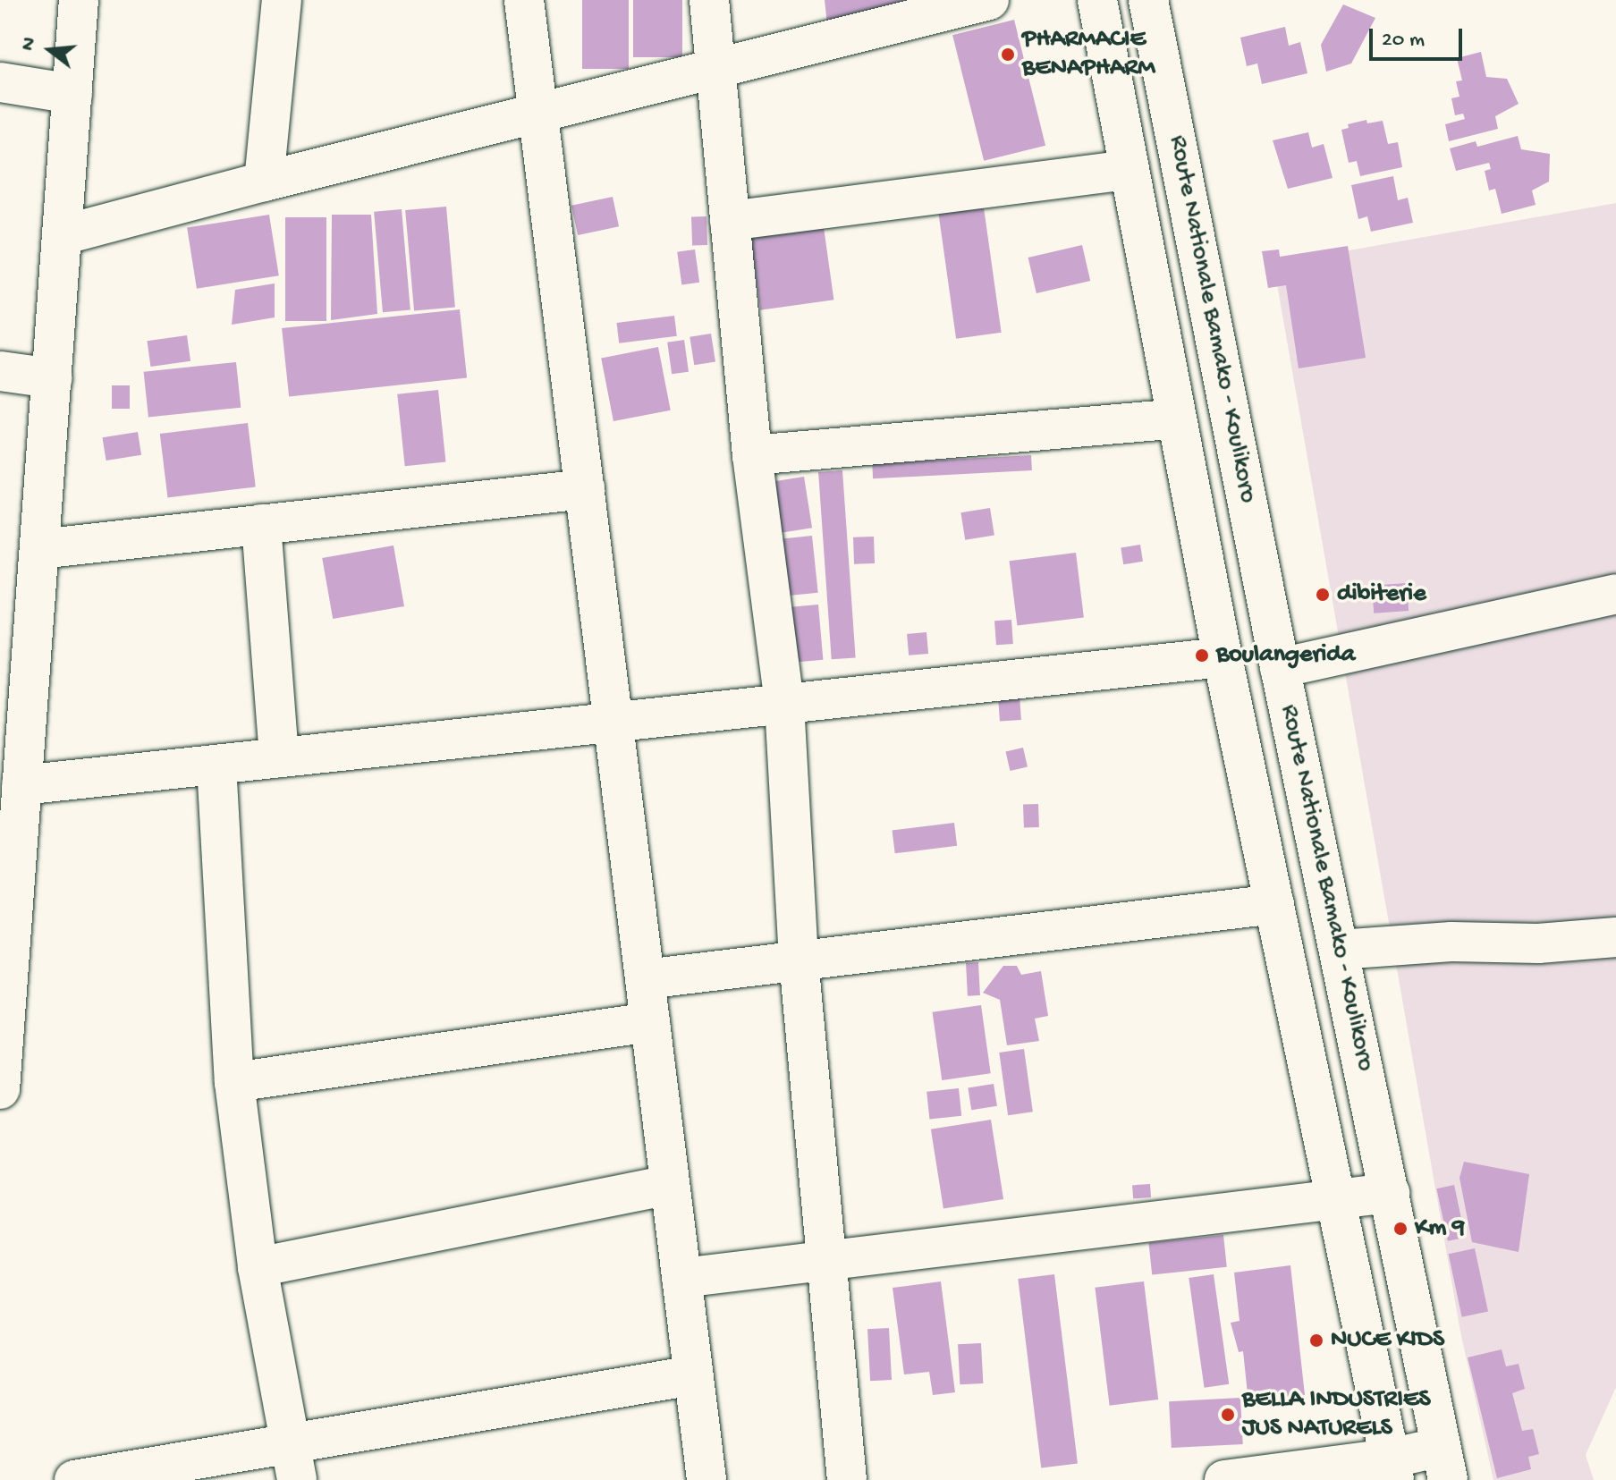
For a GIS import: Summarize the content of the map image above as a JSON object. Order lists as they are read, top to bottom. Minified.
{"streets":{"street":["Route Nationale Bamako - Koulikoro"]},"places":["PHARMACIE BENAPHARM","dibiterie","Boulangerida","Km 9","NUCE KIDS","BELLA INDUSTRIES JUS NATURELS"],"scale_bar":"20 m","north":"left"}
